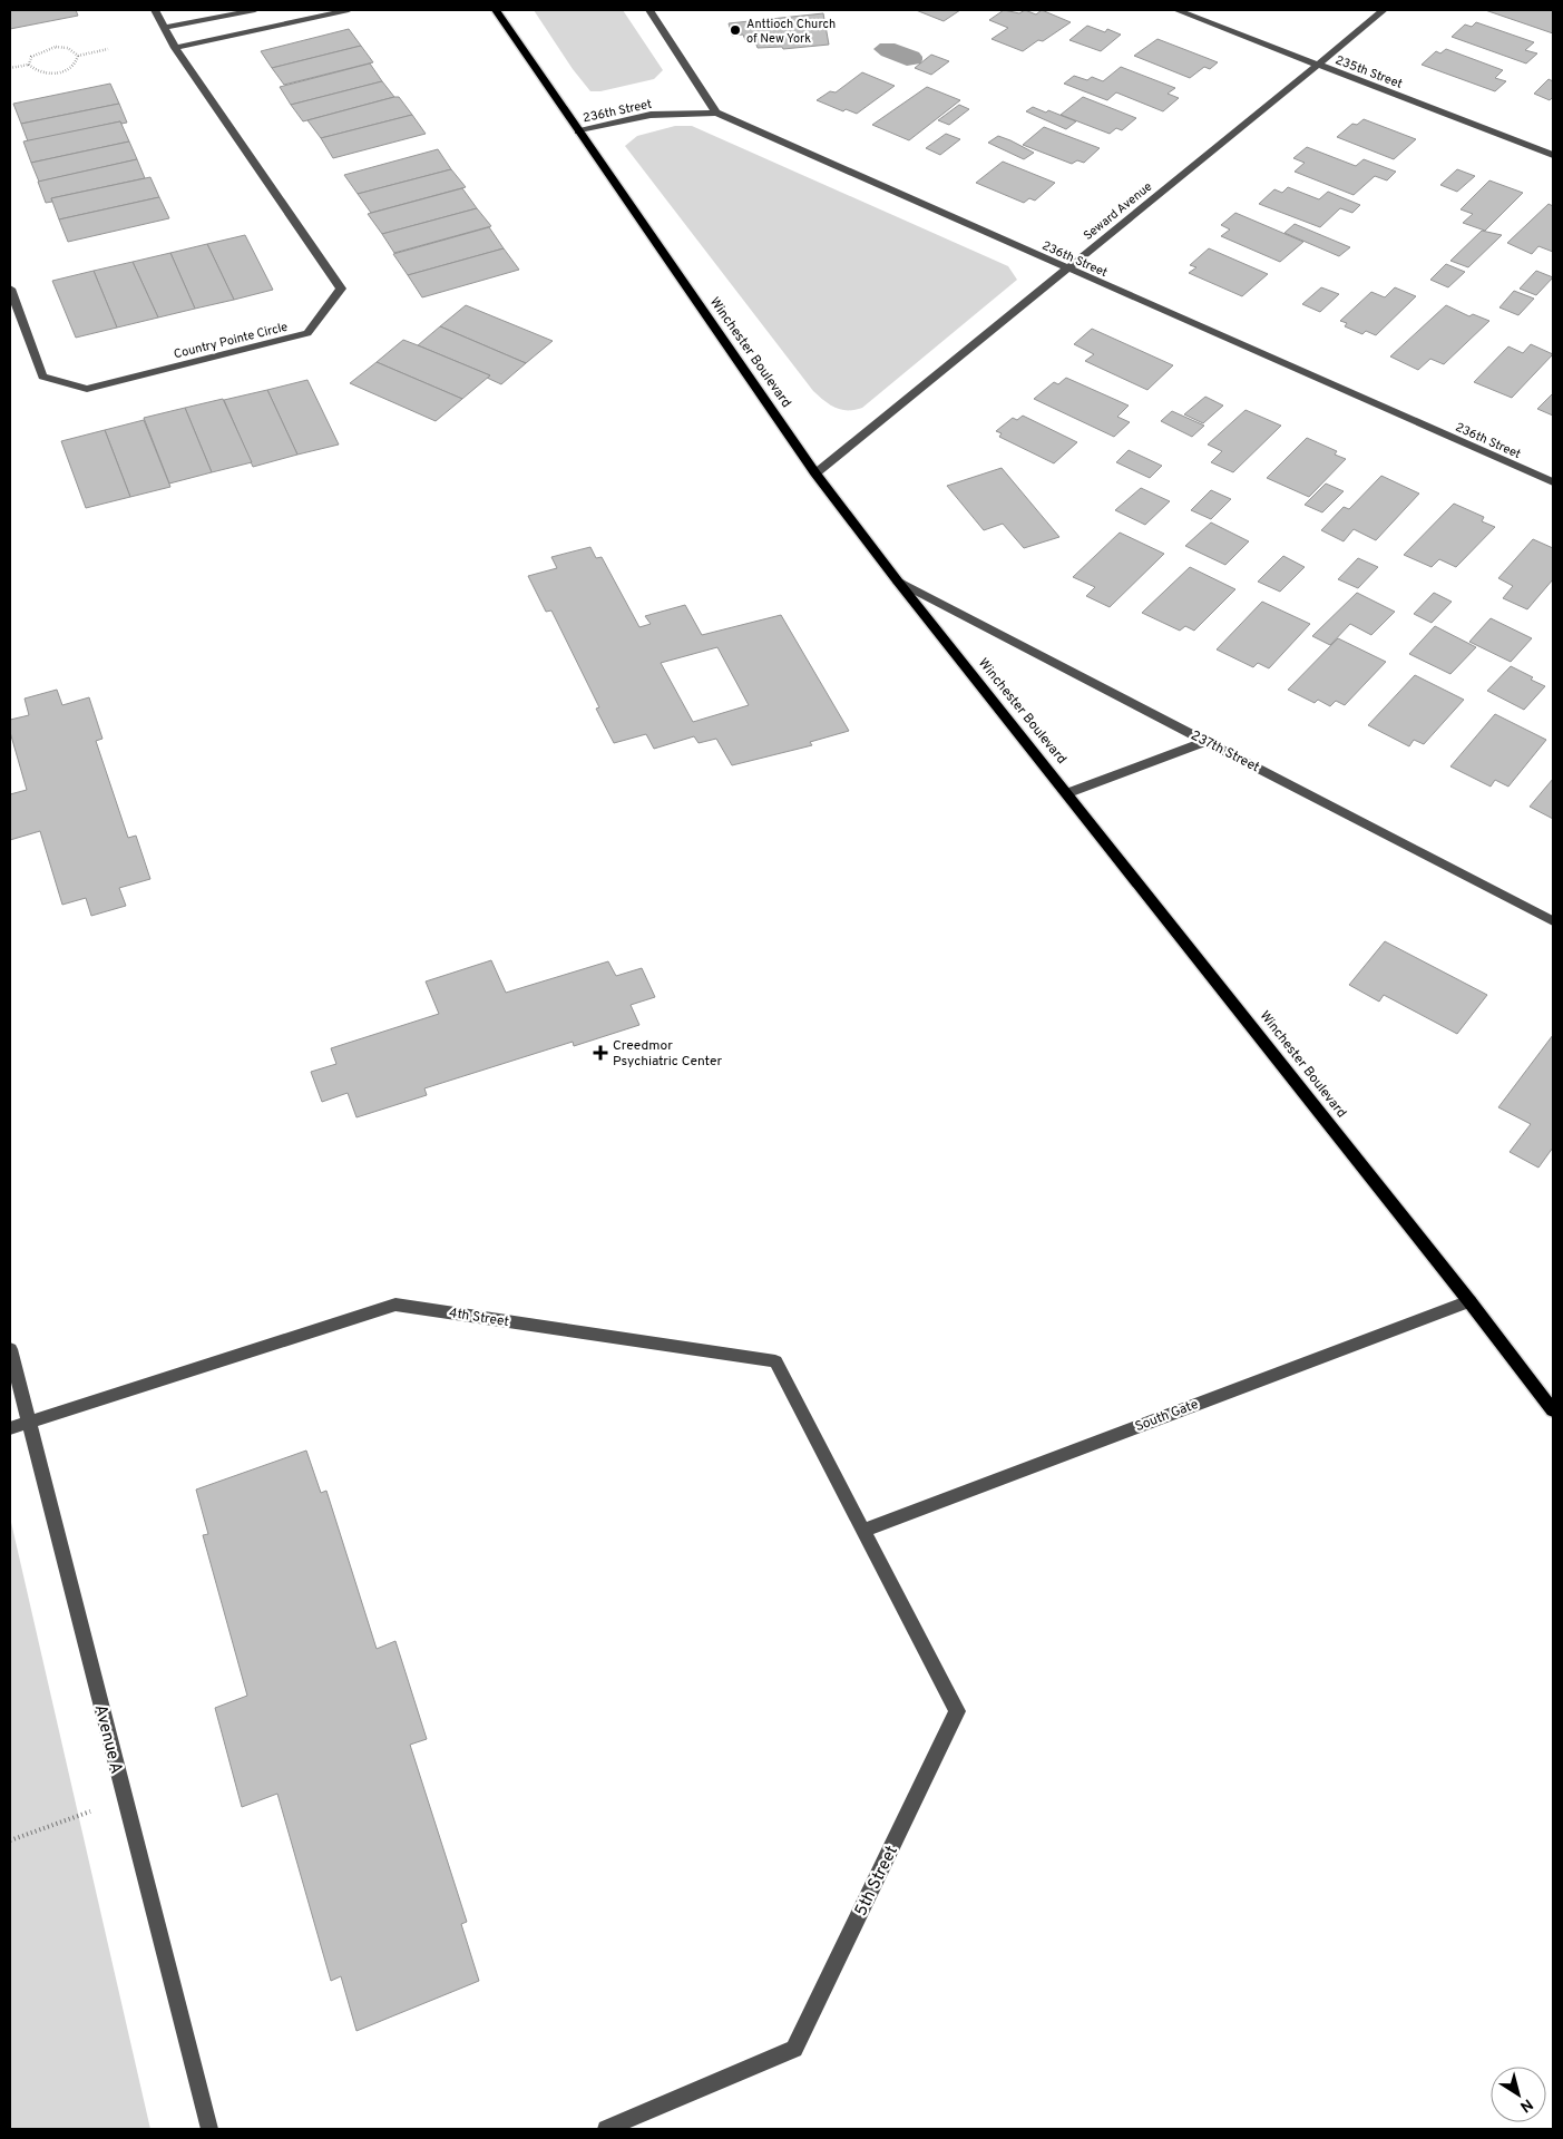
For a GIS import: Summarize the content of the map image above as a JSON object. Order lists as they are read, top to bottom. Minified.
{"streets":{"main road":["Winchester Boulevard"],"street":["235th Street","236th Street","Seward Avenue","Country Pointe Circle","237th Street","4th Street","South Gate","Avenue A","5th Street"]},"crossings":[["235th Street","Seward Avenue"],["236th Street","Seward Avenue"],["236th Street","Winchester Boulevard"],["Seward Avenue","Winchester Boulevard"],["Winchester Boulevard","237th Street"],["Winchester Boulevard","South Gate"],["4th Street","South Gate"],["4th Street","Avenue A"],["4th Street","5th Street"],["South Gate","5th Street"]],"places":{"other":["Anttioch Church of New York"],"health":["Creedmor Psychiatric Center"]},"north":"bottom right"}
